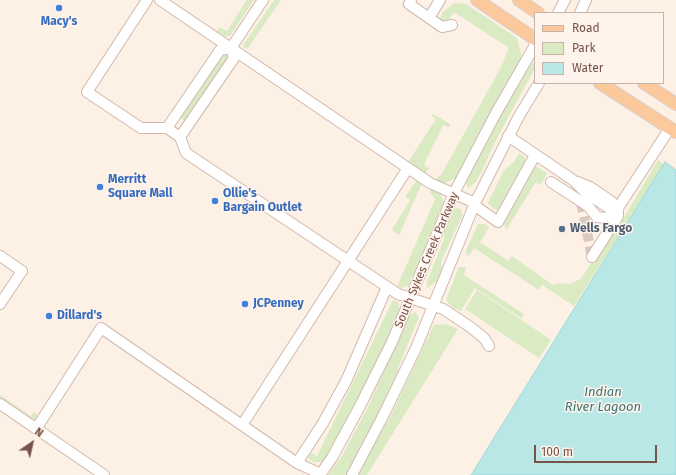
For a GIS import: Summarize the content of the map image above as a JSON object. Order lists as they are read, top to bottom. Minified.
{"streets":{"street":["South Sykes Creek Parkway"]},"water":["Indian River Lagoon"],"places":["Macy's","Merritt Square Mall","Ollie's Bargain Outlet","Wells Fargo","JCPenney","Dillard's"],"legend":["Road","Park","Water"],"scale_bar":"100 m","north":"top right"}
